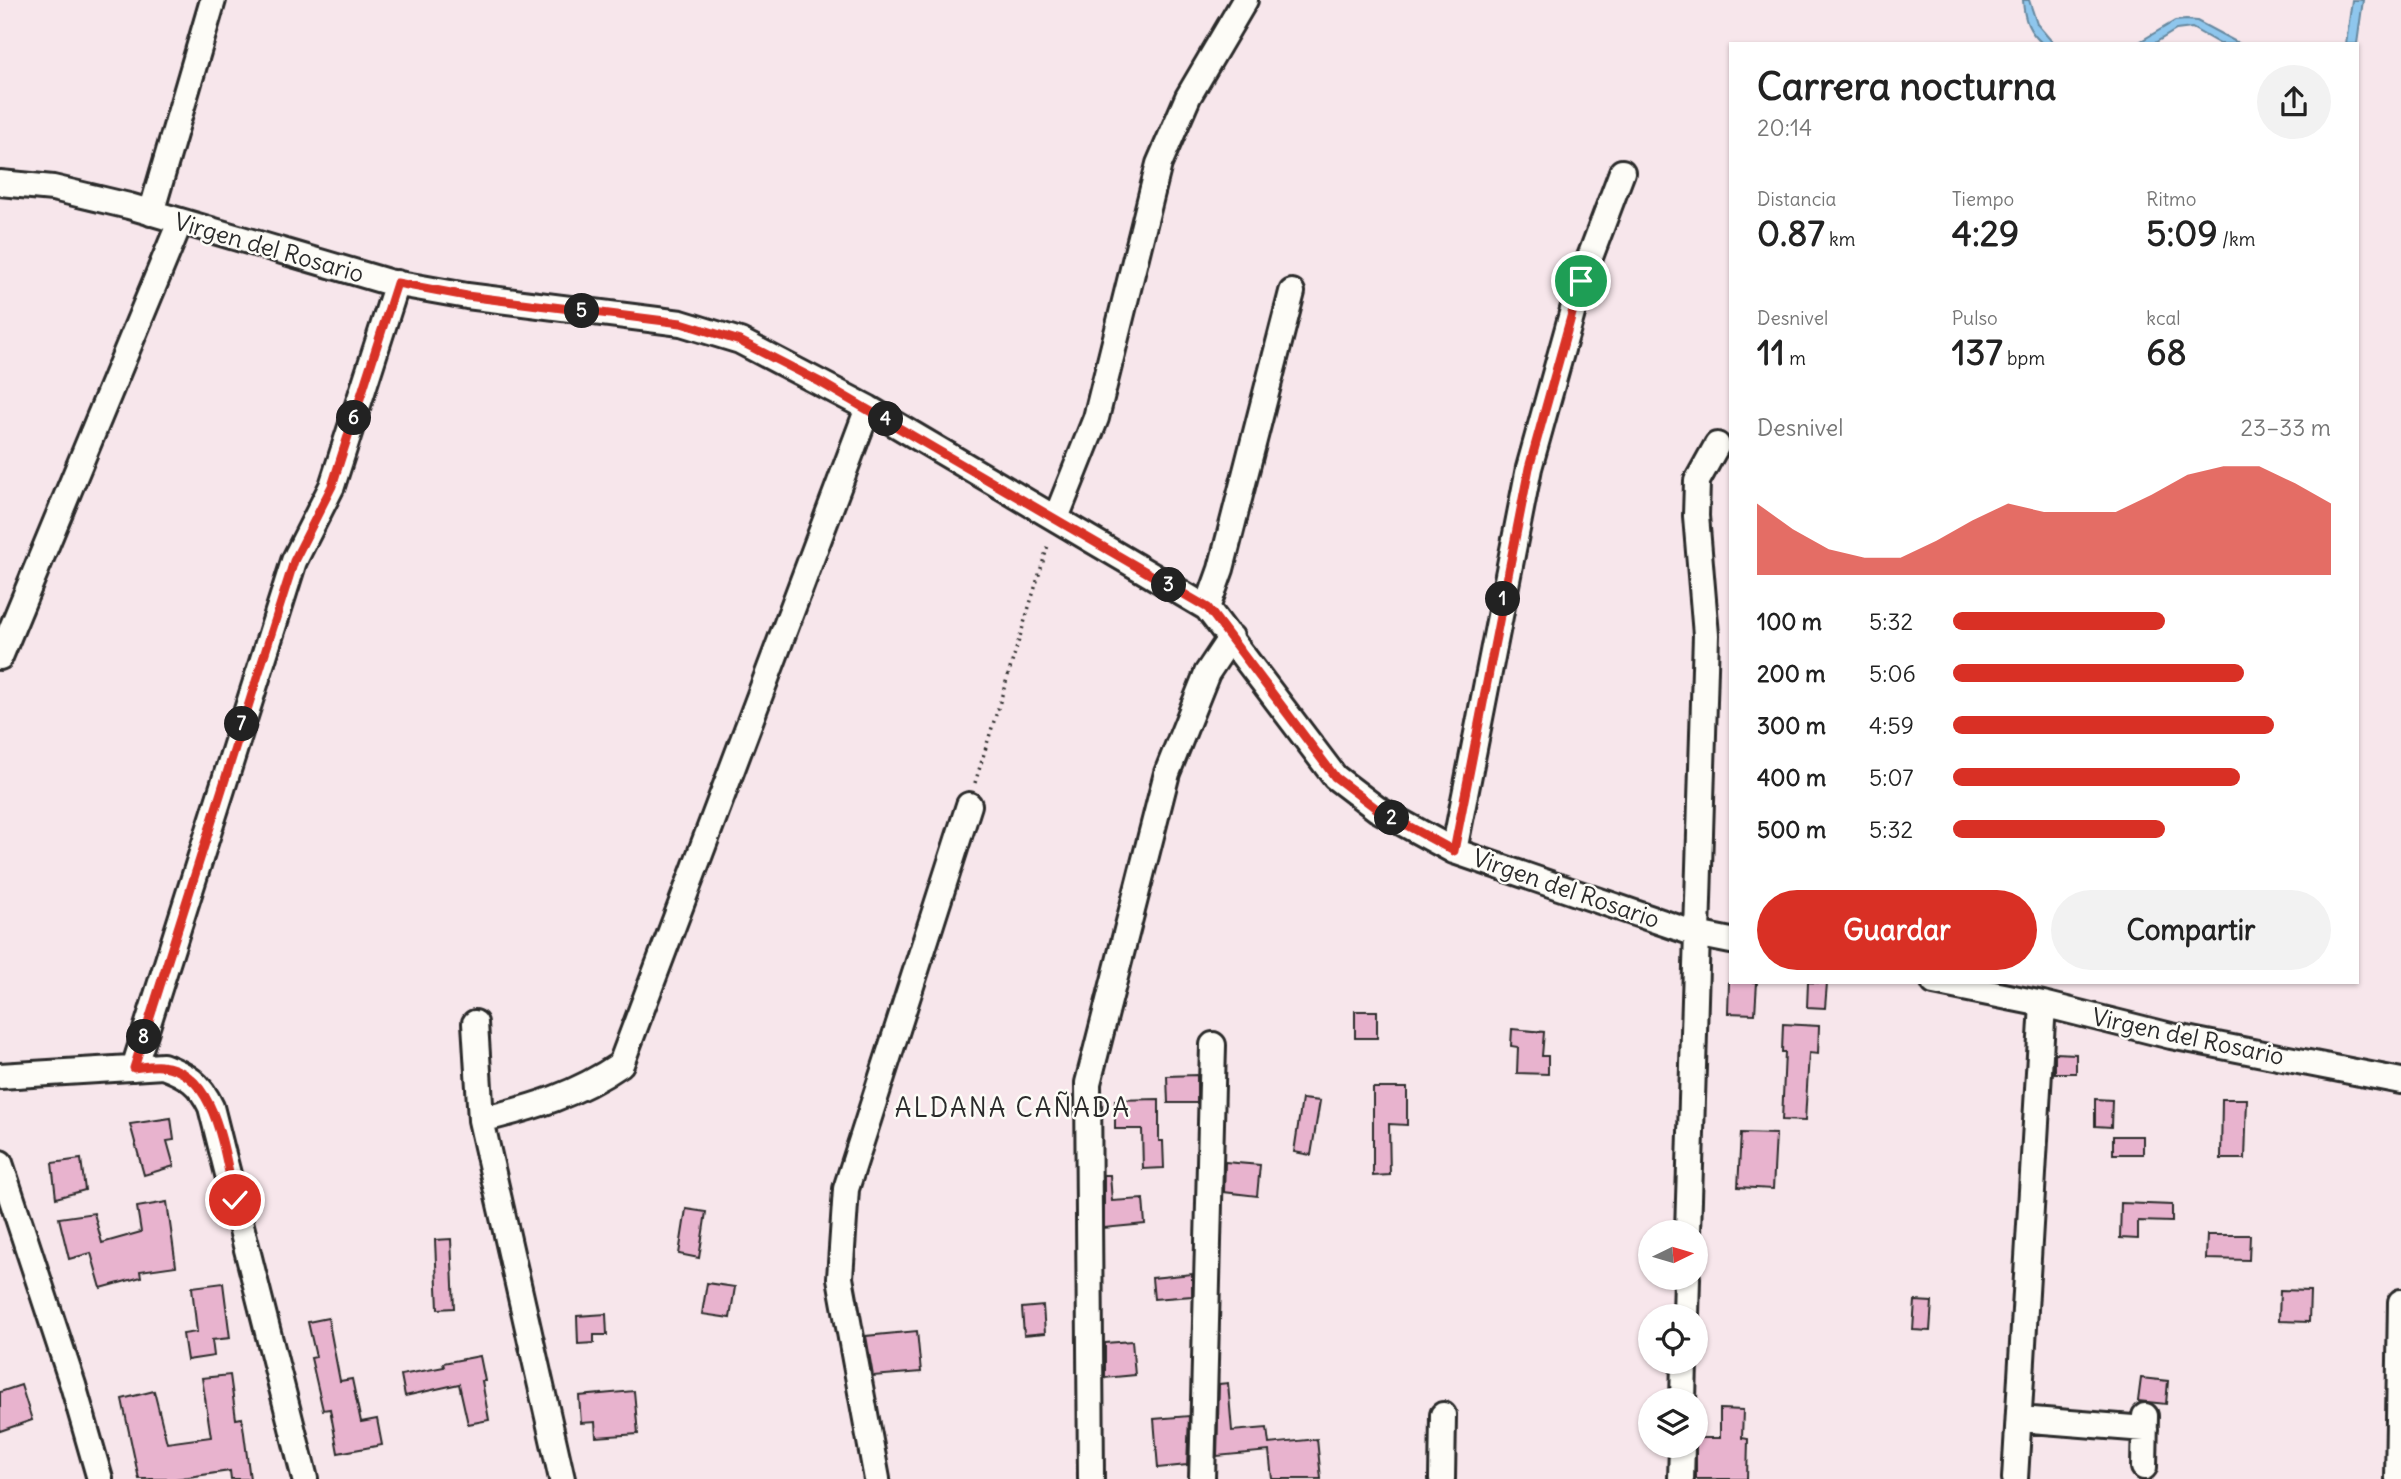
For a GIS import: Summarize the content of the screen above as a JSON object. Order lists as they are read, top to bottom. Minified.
{"streets":{"street":["Virgen del Rosario"]},"districts":["ALDANA CAÑADA"],"north":"right","page":{"heading":["Carrera nocturna","20:14"],"stats":[["Distancia","0.87 km"],["Tiempo","4:29"],["Ritmo","5:09 /km"],["Desnivel","11 m"],["Pulso","137 bpm"],["kcal","68"]],"pins":["5","6","4","3","1","7","2","8"],"chart":["Desnivel","23–33 m"],"list":[{"name":"100 m","note":"5:32"},{"name":"200 m","note":"5:06"},{"name":"300 m","note":"4:59"},{"name":"400 m","note":"5:07"},{"name":"500 m","note":"5:32"}],"buttons":["Guardar","Compartir"]}}
